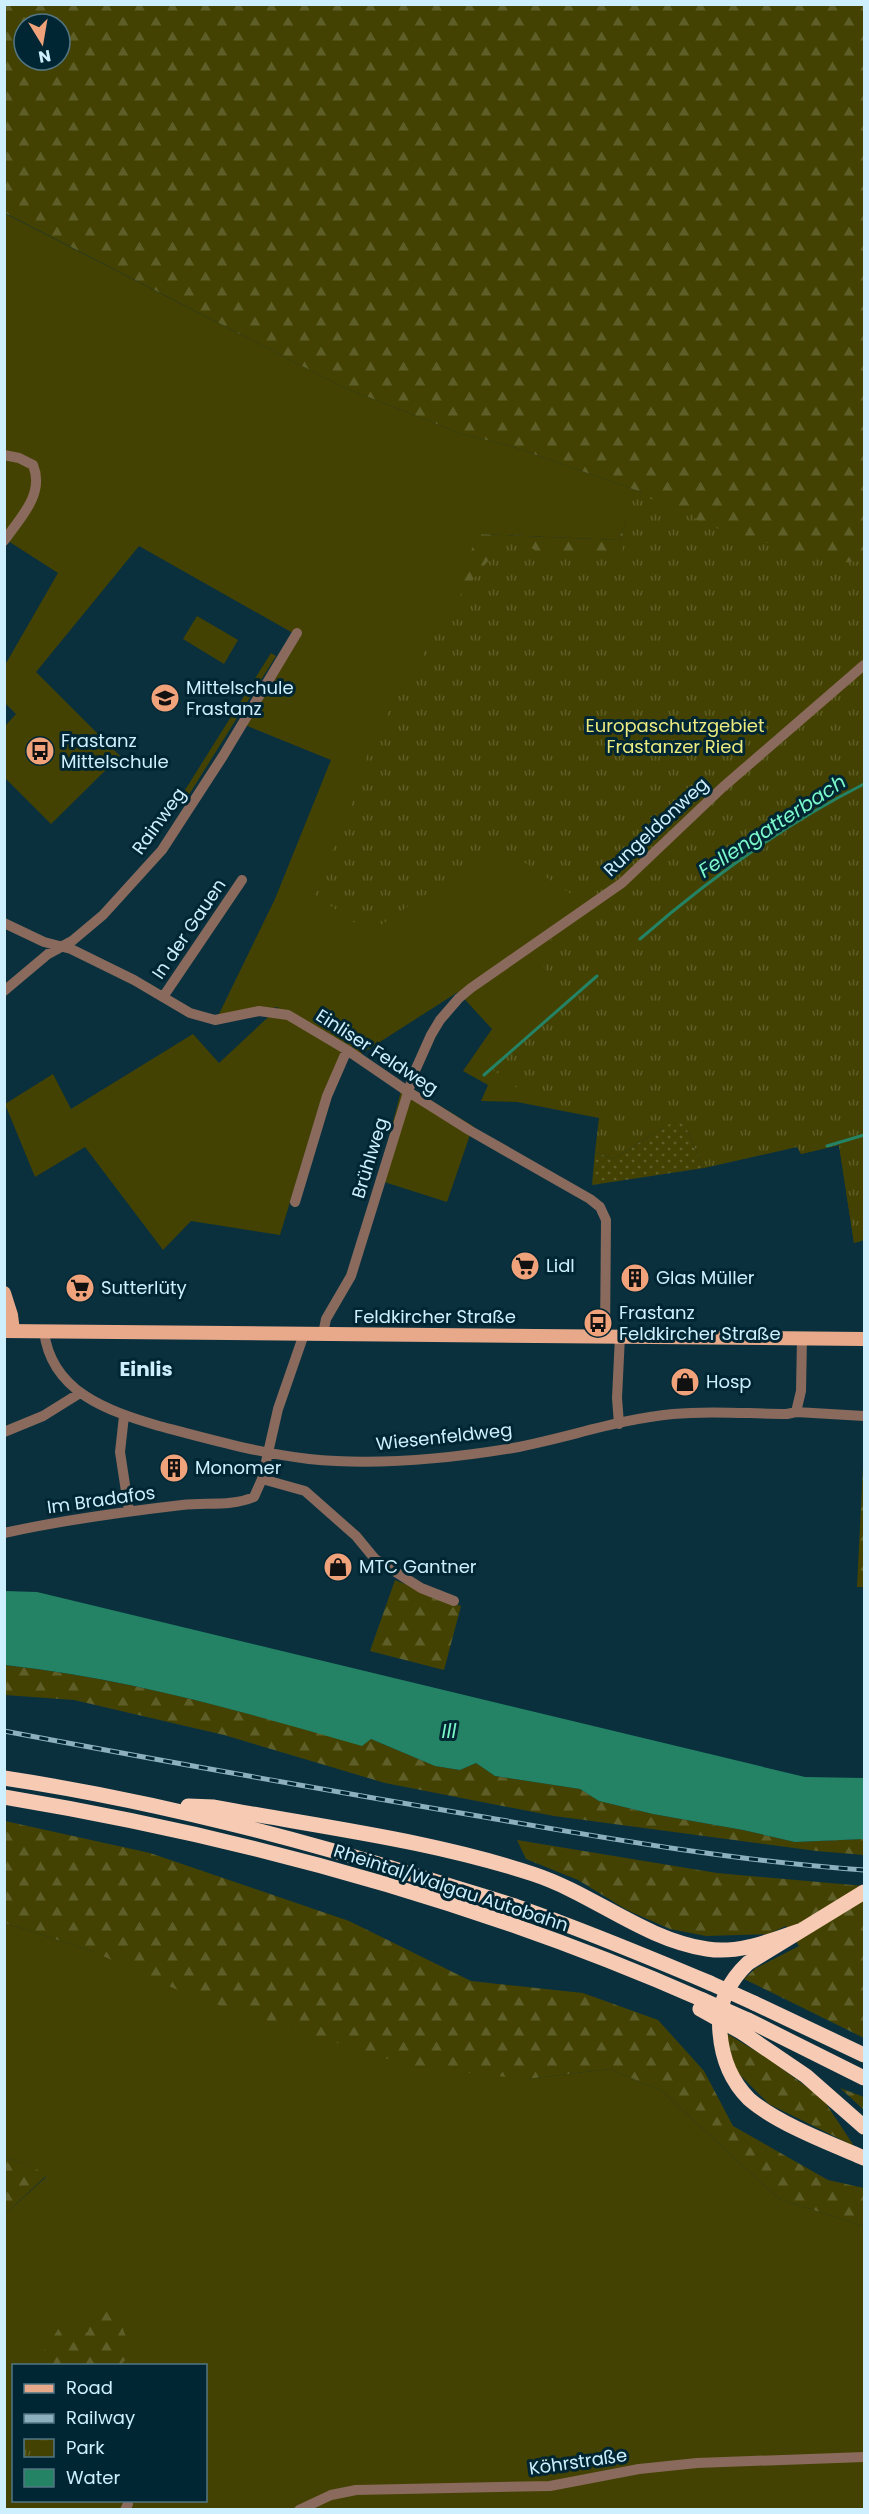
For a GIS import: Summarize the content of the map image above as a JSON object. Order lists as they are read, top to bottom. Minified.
{"streets":{"highway":["Rheintal/Walgau Autobahn"],"main road":["Feldkircher Straße"],"street":["Rainweg","Rungeldonweg","In der Gauen","Einliser Feldweg","Brühlweg","Wiesenfeldweg","Im Bradafos","Köhrstraße"]},"crossings":[["Rainweg","Einliser Feldweg"],["Rungeldonweg","Brühlweg"],["In der Gauen","Einliser Feldweg"],["Einliser Feldweg","Brühlweg"],["Einliser Feldweg","Feldkircher Straße"],["Brühlweg","Feldkircher Straße"],["Feldkircher Straße","Wiesenfeldweg"],["Wiesenfeldweg","Im Bradafos"]],"districts":["Einlis"],"water":["Fellengatterbach","Ill"],"parks":["Europaschutzgebiet Frastanzer Ried"],"places":{"school or university":["Mittelschule Frastanz"],"bus stop":["Frastanz Mittelschule","Frastanz Feldkircher Straße"],"supermarket":["Lidl","Sutterlüty"],"building":["Glas Müller","Monomer"],"shop":["Hosp","MTC Gantner"]},"legend":["Road","Railway","Park","Water"],"north":"bottom"}
